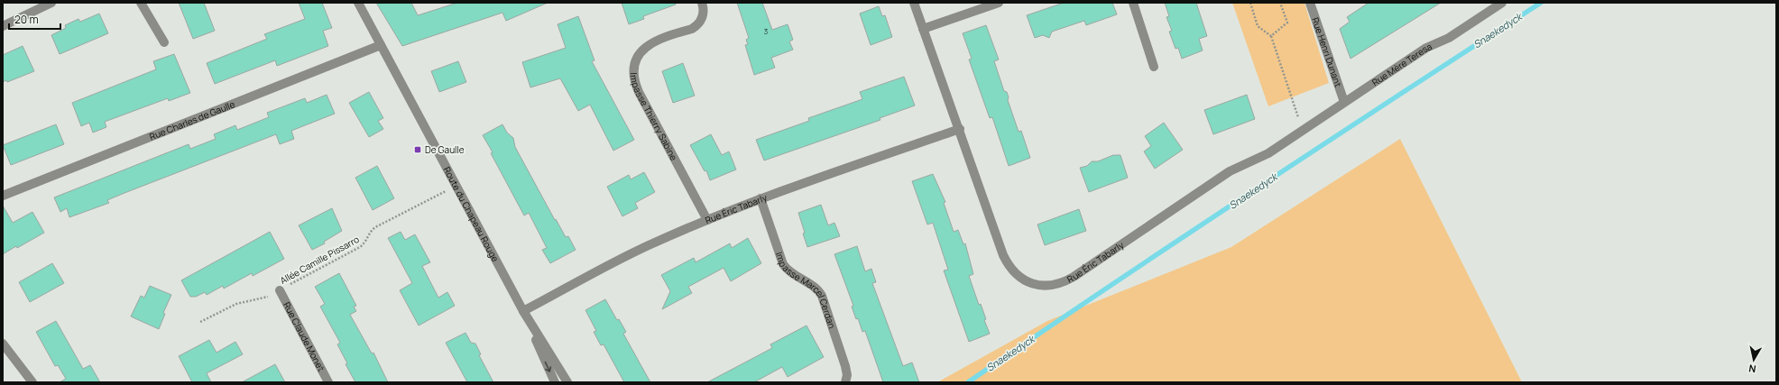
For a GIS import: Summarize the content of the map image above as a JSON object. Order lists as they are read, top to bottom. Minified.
{"streets":{"street":["Rue Henri Dunant","Rue Mère Teresa","Impasse Thierry Sabine","Rue Charles de Gaulle","Rue Éric Tabarly","Route du Chapeau Rouge","Impasse Marcel Cerdan","Rue Claude Monet"],"path":["Allée Camille Pissarro"]},"crossings":[["Rue Henri Dunant","Rue Mère Teresa"],["Rue Mère Teresa","Rue Éric Tabarly"],["Impasse Thierry Sabine","Rue Éric Tabarly"],["Rue Charles de Gaulle","Route du Chapeau Rouge"],["Rue Éric Tabarly","Route du Chapeau Rouge"],["Rue Éric Tabarly","Impasse Marcel Cerdan"],["Route du Chapeau Rouge","Allée Camille Pissarro"],["Allée Camille Pissarro","Rue Claude Monet"]],"water":["Snaekedyck"],"places":{"transit":["De Gaulle"]},"house_numbers":["3"],"scale_bar":"20 m","north":"bottom"}
